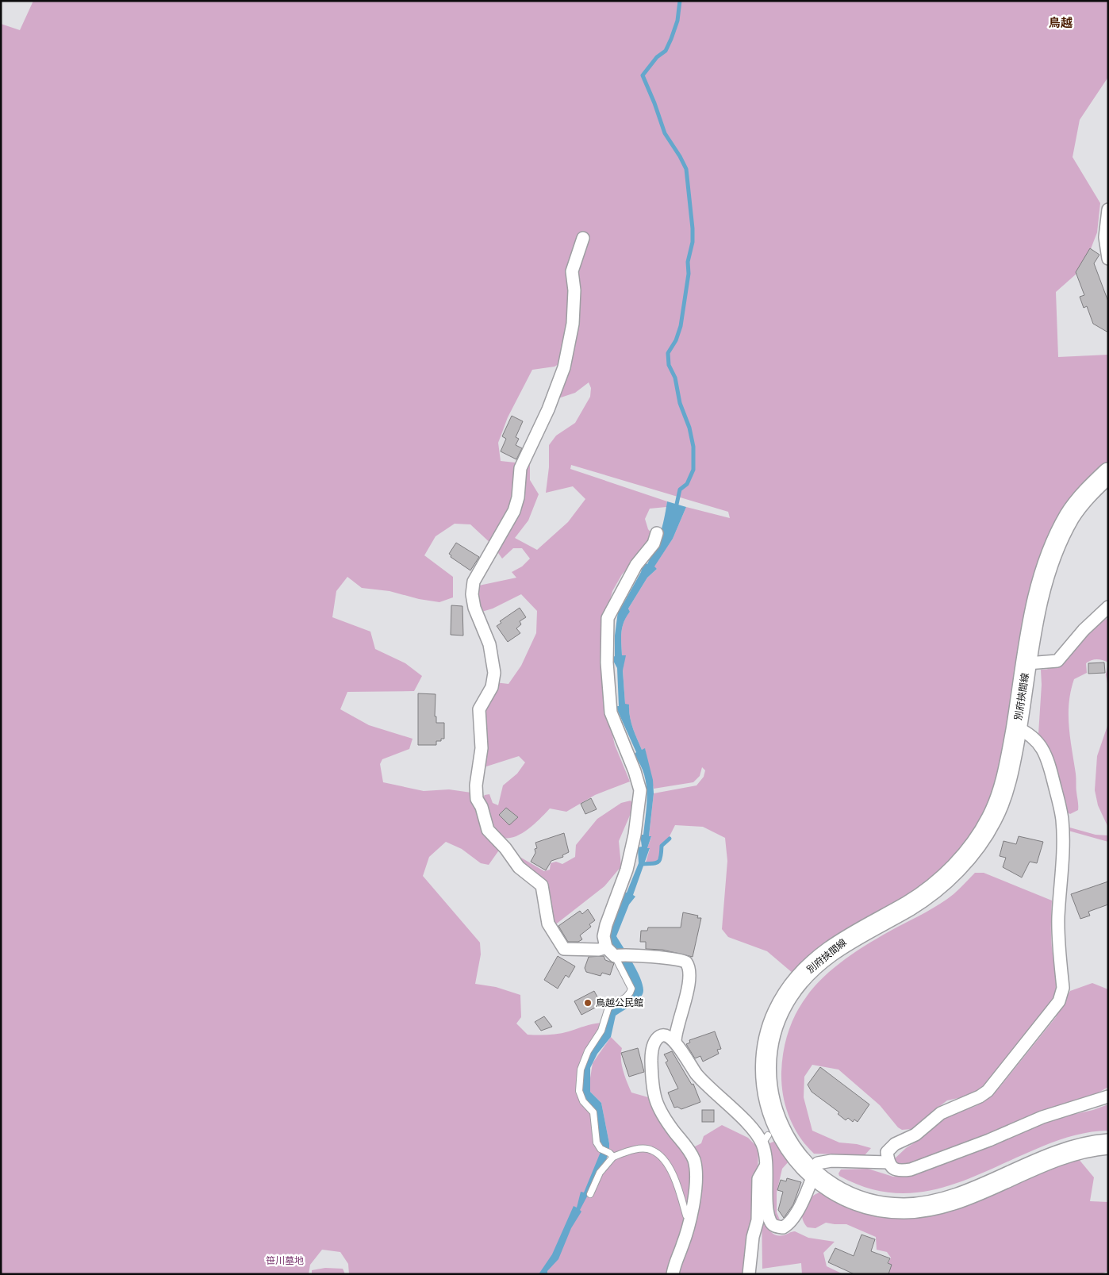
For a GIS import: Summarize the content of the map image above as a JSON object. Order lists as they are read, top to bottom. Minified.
{"streets":{"main road":["別府挾間線"]},"districts":["鳥越"],"parks":["笹川墓地"],"places":["鳥越公民館"]}
